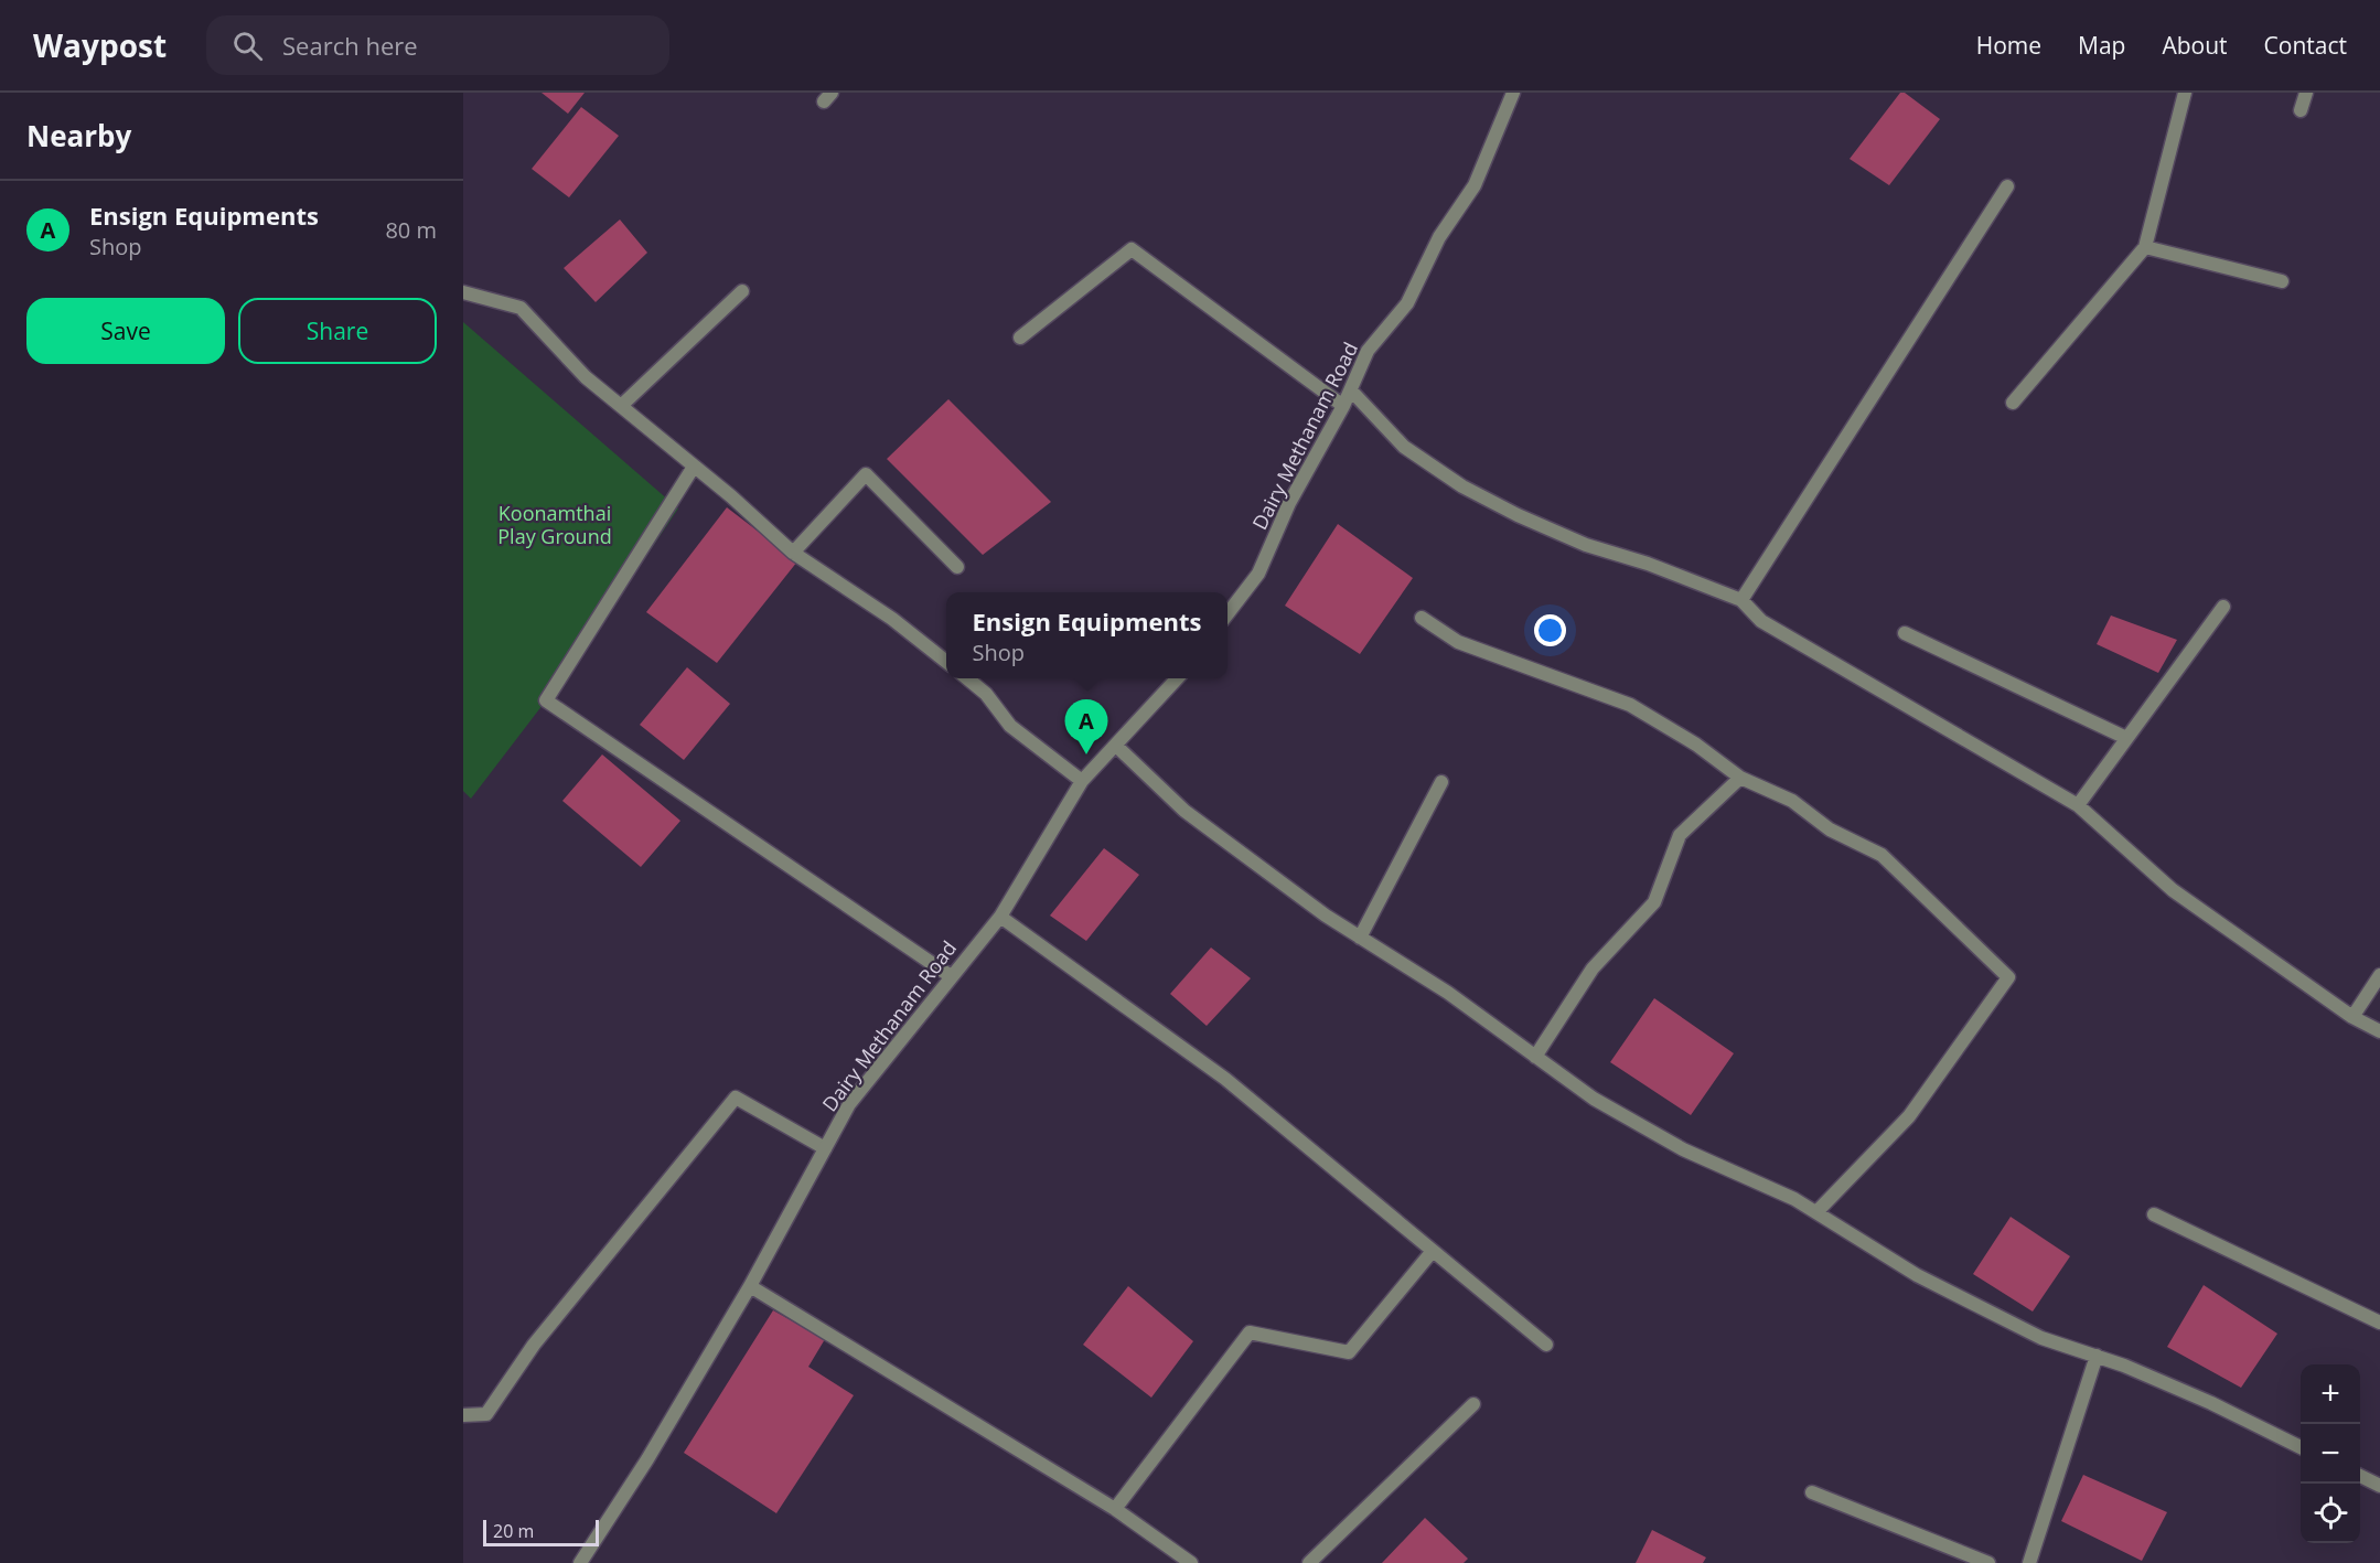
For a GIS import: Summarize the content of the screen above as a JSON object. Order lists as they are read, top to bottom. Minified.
{"streets":{"street":["Dairy Methanam Road"]},"parks":["Koonamthai Play Ground"],"scale_bar":"20 m","page":{"header":"Waypost","search":"Search here","nav":["Home","Map","About","Contact"],"heading":"Nearby","list":[{"mark":"A","name":"Ensign Equipments","note":"Shop","value":"80 m"}],"buttons":["Save","Share"],"popup":["Ensign Equipments","Shop"],"pins":"A","map_buttons":["+","−"],"scale":"20 m"}}
